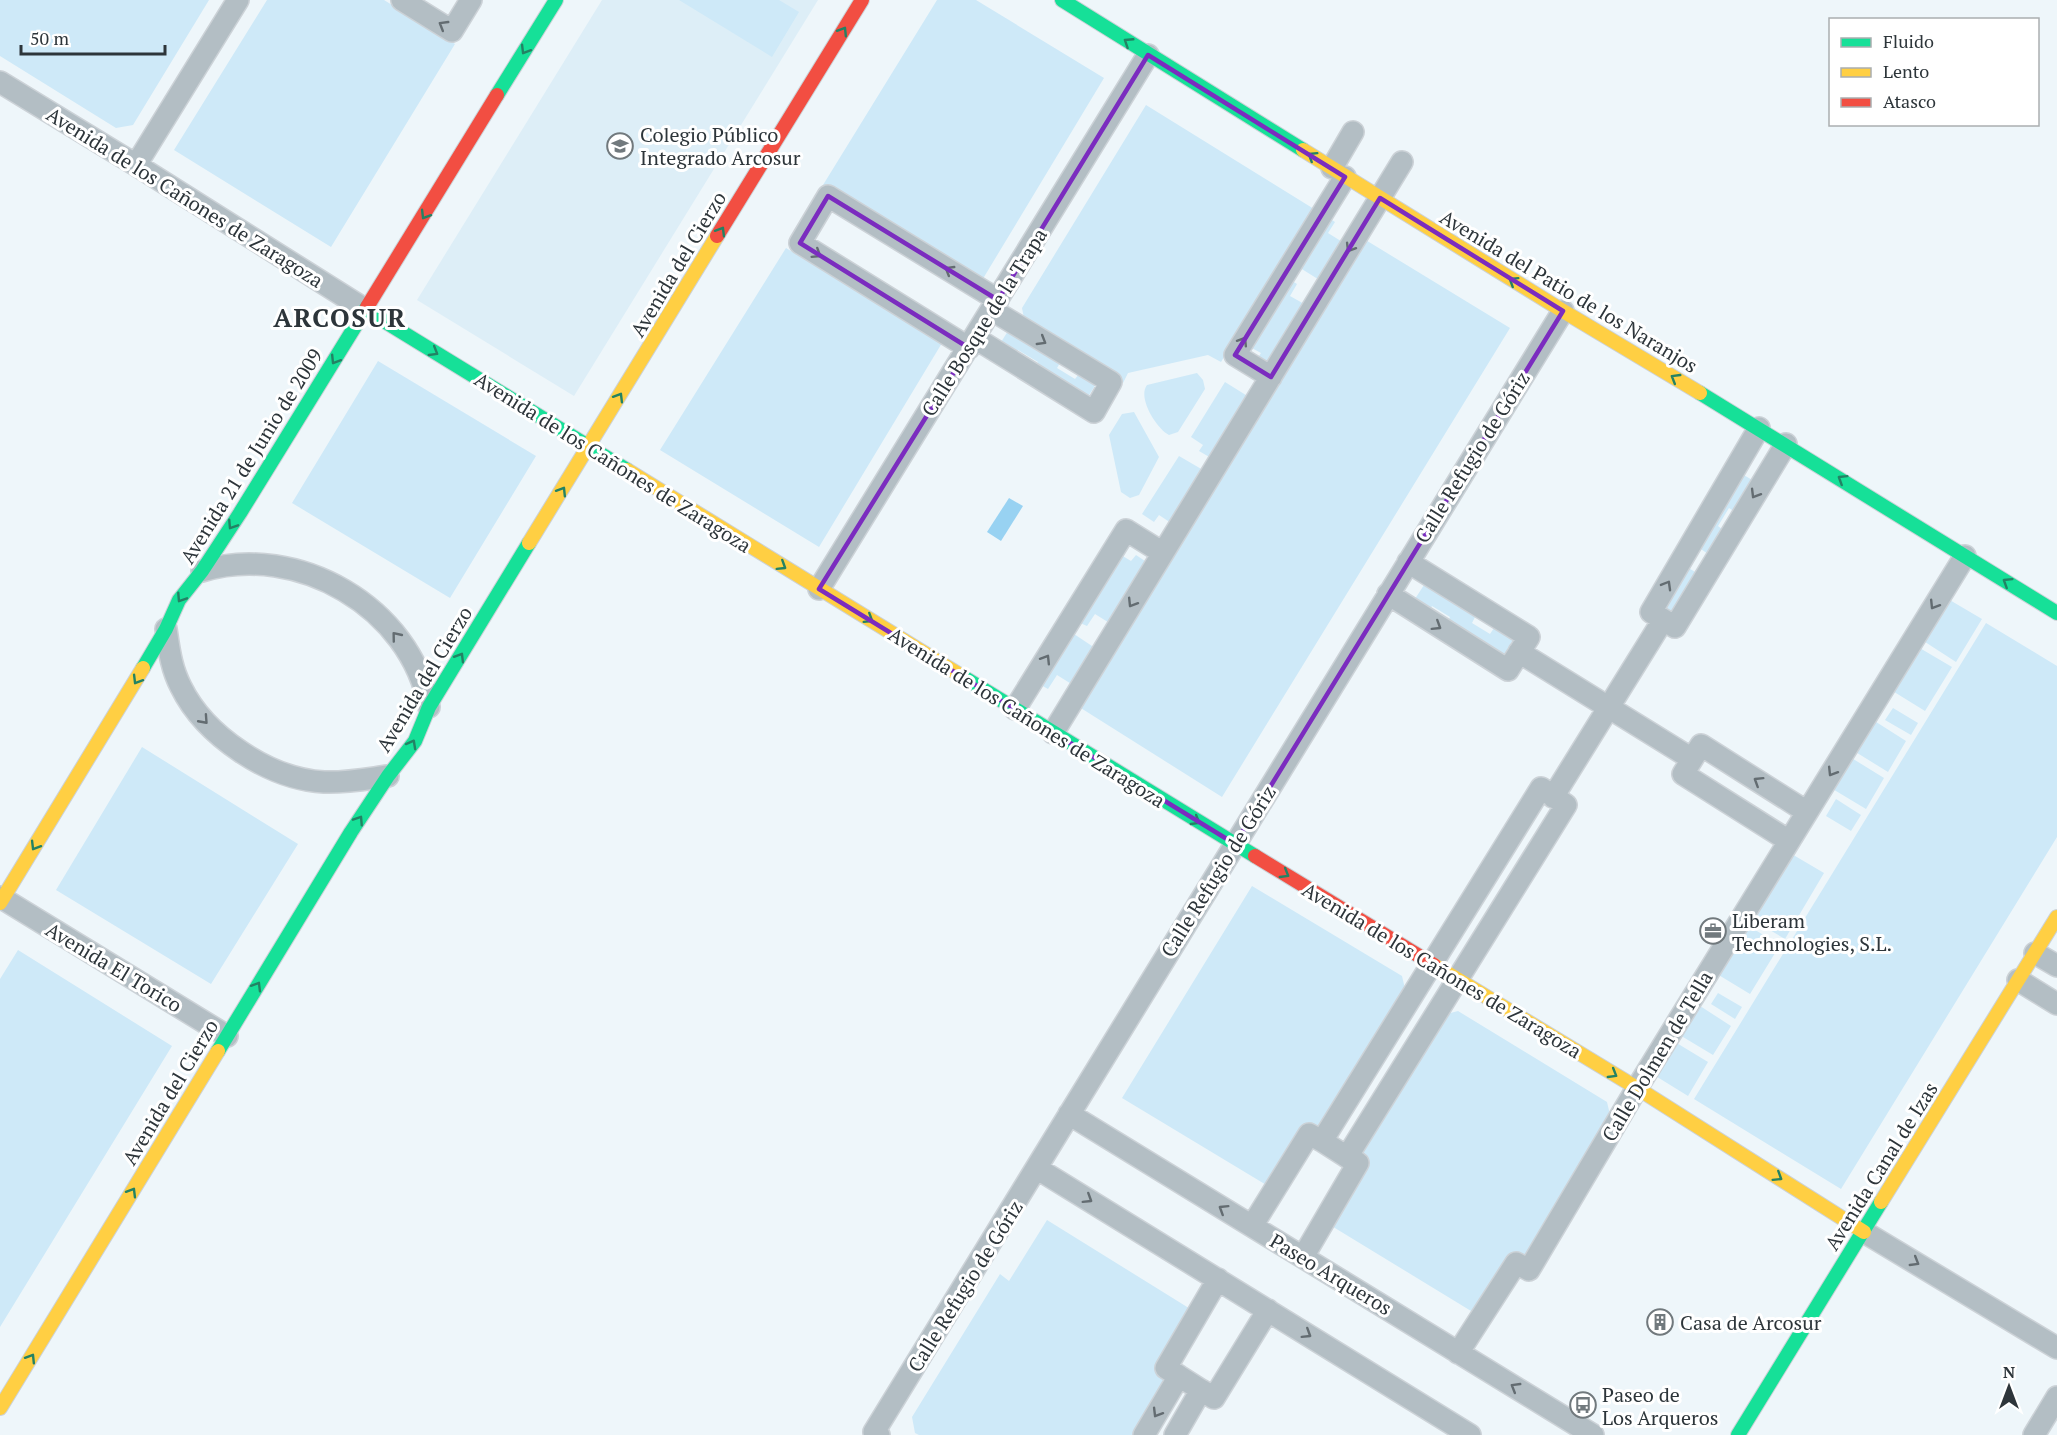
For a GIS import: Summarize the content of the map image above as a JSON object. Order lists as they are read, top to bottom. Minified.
{"streets":{"street":["Avenida de los Cañones de Zaragoza","Avenida del Cierzo","Avenida del Patio de los Naranjos","Calle Bosque de la Trapa","Avenida 21 de Junio de 2009","Calle Refugio de Góriz","Avenida El Torico","Calle Dolmen de Tella","Avenida Canal de Izas","Paseo Arqueros"]},"crossings":[["Avenida de los Cañones de Zaragoza","Avenida del Cierzo"],["Avenida de los Cañones de Zaragoza","Calle Bosque de la Trapa"],["Avenida de los Cañones de Zaragoza","Avenida 21 de Junio de 2009"],["Avenida de los Cañones de Zaragoza","Calle Refugio de Góriz"],["Avenida de los Cañones de Zaragoza","Calle Dolmen de Tella"],["Avenida de los Cañones de Zaragoza","Avenida Canal de Izas"],["Avenida del Cierzo","Avenida El Torico"],["Avenida del Patio de los Naranjos","Calle Bosque de la Trapa"],["Avenida del Patio de los Naranjos","Calle Refugio de Góriz"],["Avenida del Patio de los Naranjos","Calle Dolmen de Tella"],["Avenida 21 de Junio de 2009","Avenida El Torico"],["Calle Refugio de Góriz","Paseo Arqueros"],["Calle Dolmen de Tella","Paseo Arqueros"]],"one_way":["Avenida de los Cañones de Zaragoza","Avenida del Cierzo","Avenida del Patio de los Naranjos","Avenida 21 de Junio de 2009"],"districts":["ARCOSUR"],"places":{"school or university":["Colegio Público Integrado Arcosur"],"office":["Liberam Technologies, S.L."],"building":["Casa de Arcosur"],"bus stop":["Paseo de Los Arqueros"]},"legend":["Fluido","Lento","Atasco"],"scale_bar":"50 m","north":"top"}
